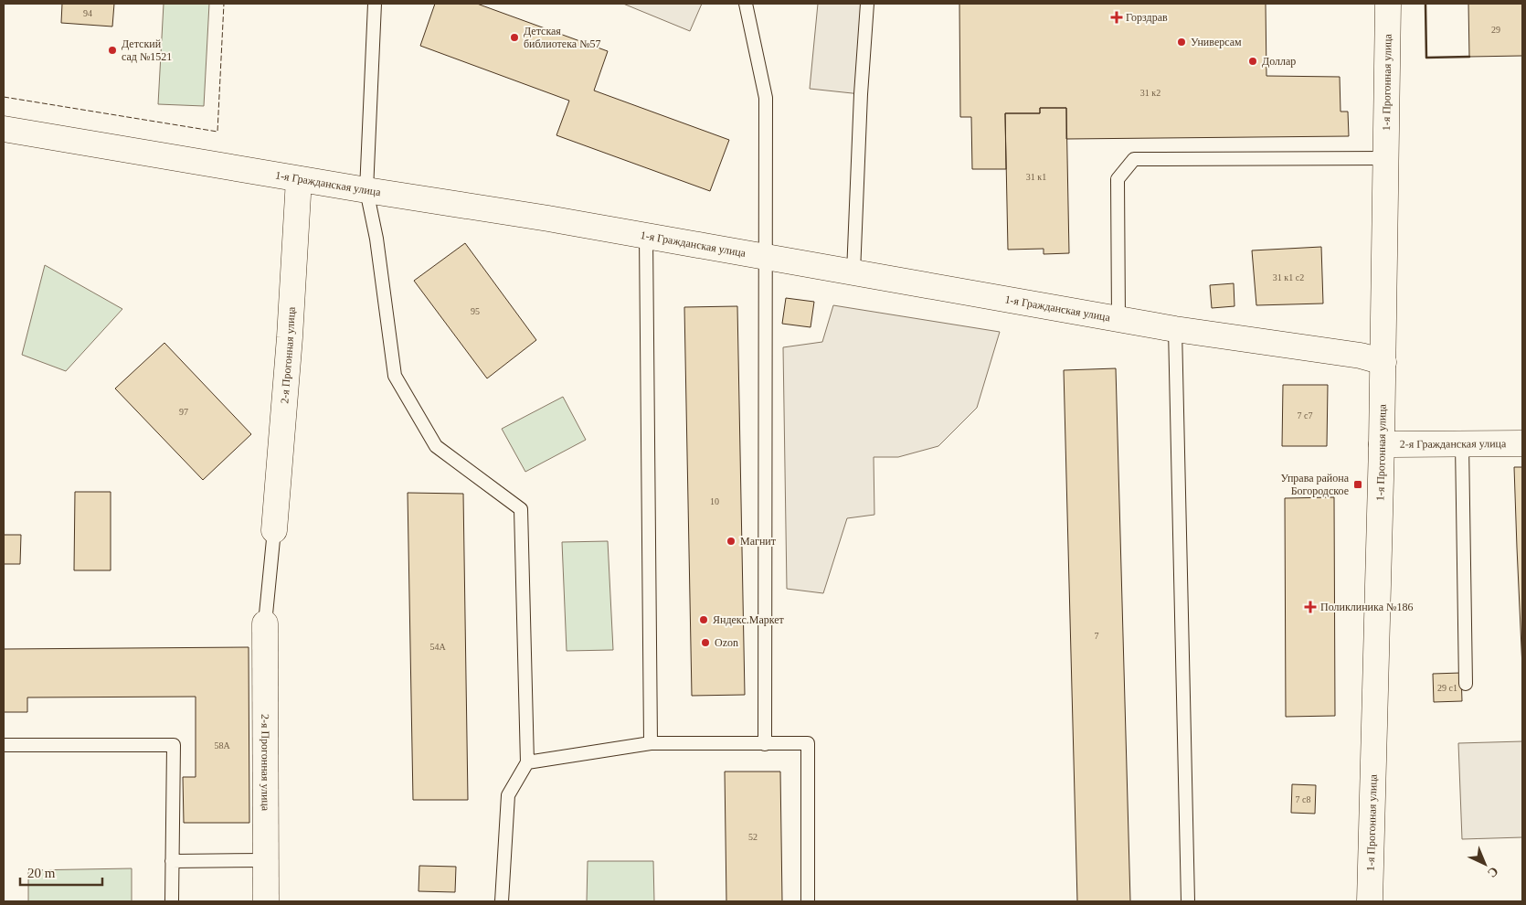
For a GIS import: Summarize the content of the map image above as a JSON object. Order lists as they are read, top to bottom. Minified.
{"streets":{"street":["1-я Прогонная улица","1-я Гражданская улица","2-я Прогонная улица","2-я Гражданская улица"]},"crossings":[["1-я Прогонная улица","1-я Гражданская улица"],["1-я Прогонная улица","2-я Гражданская улица"],["1-я Гражданская улица","2-я Прогонная улица"]],"places":{"health":["Горздрав","Поликлиника №186"],"other":["Детская библиотека №57","Универсам","Детский сад №1521","Доллар","Магнит","Яндекс.Маркет","Ozon"],"transit":["Управа района Богородское"]},"house_numbers":["94","29","31 к2","31 к1","31 к1 с2","95","97","7 с7","10","7","54А","29 c1","58А","7 с8","52"],"scale_bar":"20 m","north":"bottom right"}
